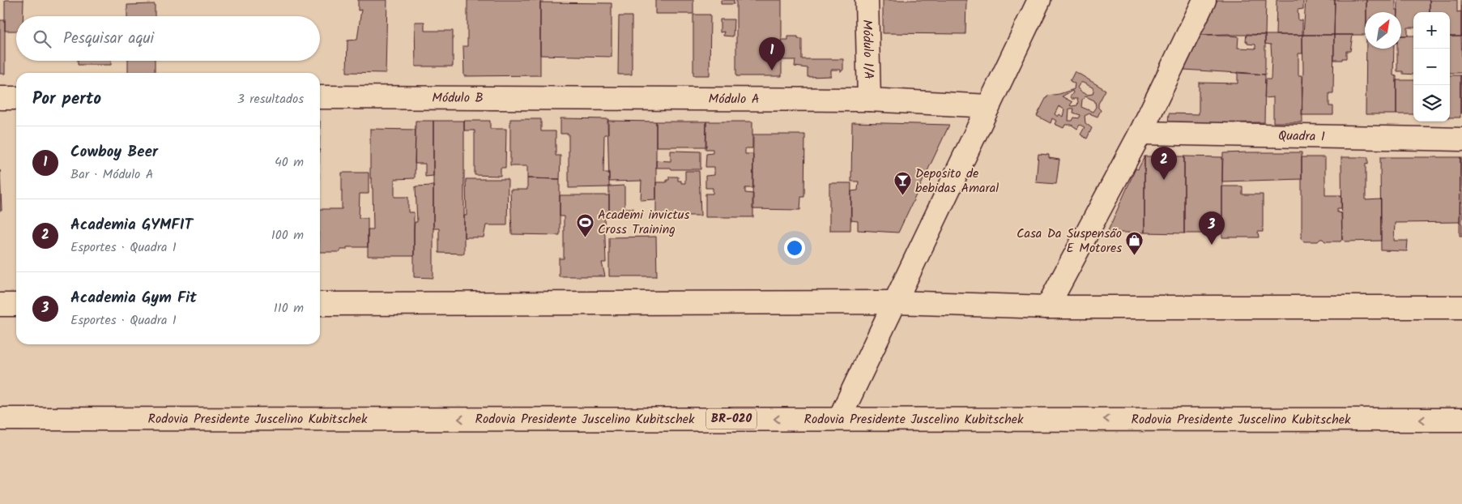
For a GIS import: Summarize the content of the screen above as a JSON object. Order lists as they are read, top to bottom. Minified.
{"streets":{"main road":["Módulo 1/A","Módulo B","Módulo A","Quadra 1","Rodovia Presidente Juscelino Kubitschek","BR-020"]},"crossings":[["Módulo 1/A","Módulo A"],["Módulo B","Módulo A"]],"places":{"bar":["Deposito de bebidas Amaral"],"sports":["Academi invictus Cross Training"],"shop":["Casa Da Suspensão E Motores"]},"north":"top right","page":{"map_buttons":["+","−"],"search":"Pesquisar aqui","pins":["1","2","3"],"heading":["Por perto","3 resultados"],"list":[{"mark":"1","name":"Cowboy Beer","note":"Bar · Módulo A","value":"40 m"},{"mark":"2","name":"Academia GYMFIT","note":"Esportes · Quadra 1","value":"100 m"},{"mark":"3","name":"Academia Gym Fit","note":"Esportes · Quadra 1","value":"110 m"}]}}
